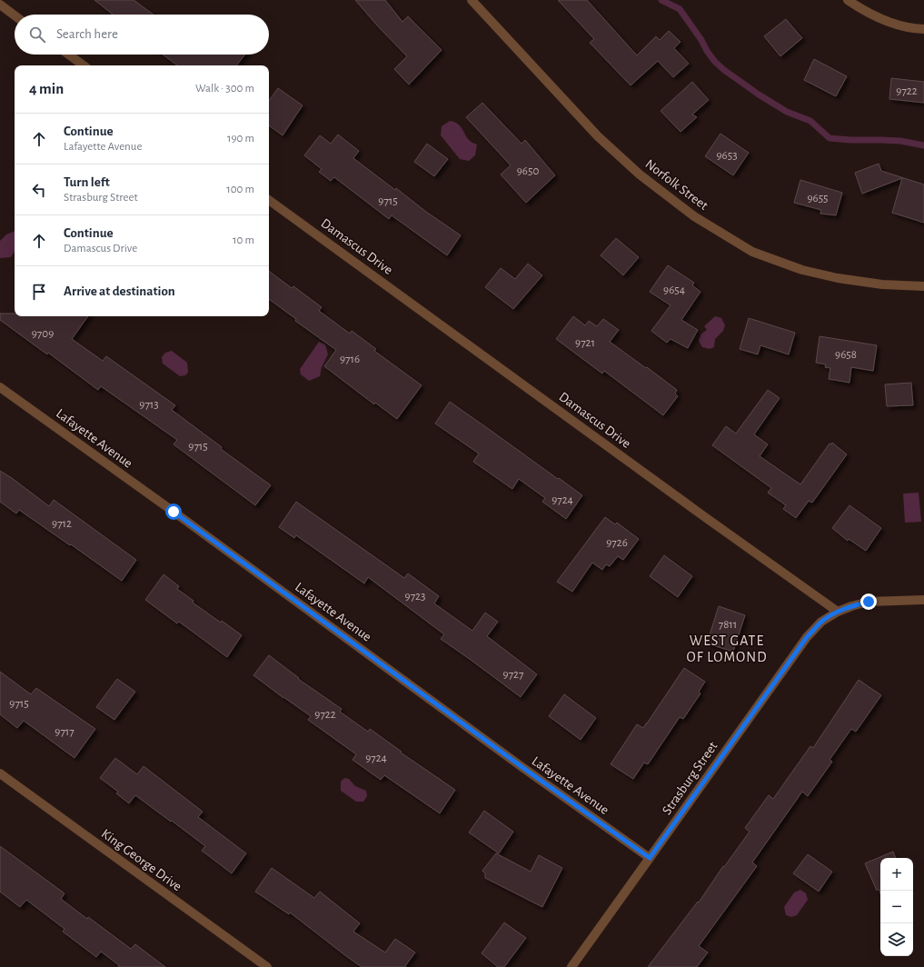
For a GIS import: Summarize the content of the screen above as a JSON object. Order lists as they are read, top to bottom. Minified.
{"streets":{"street":["Norfolk Street","Damascus Drive","Lafayette Avenue","Strasburg Street","King George Drive"]},"crossings":[["Damascus Drive","Strasburg Street"],["Lafayette Avenue","Strasburg Street"]],"districts":["WEST GATE OF LOMOND"],"house_numbers":["9722","9653","9650","9655","9715","9654","9709","9721","9658","9716","9713","9715","9724","9712","9726","9723","7811","9727","9715","9722","9717","9724"],"page":{"search":"Search here","heading":["4 min","Walk · 300 m"],"list":[["Continue","Lafayette Avenue","190 m"],["Turn left","Strasburg Street","100 m"],["Continue","Damascus Drive","10 m"],"Arrive at destination"],"map_buttons":["+","−"]}}
